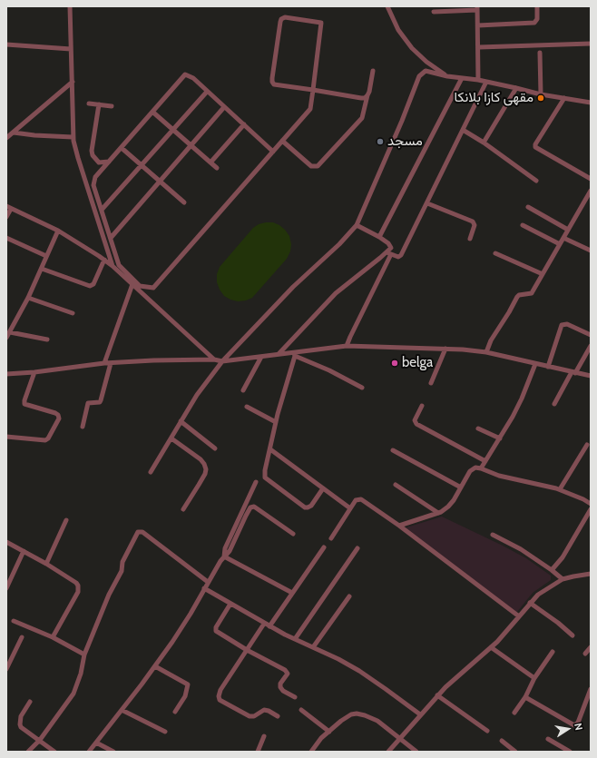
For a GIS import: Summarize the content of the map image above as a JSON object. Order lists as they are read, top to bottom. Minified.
{"places":["مقهى كازا بلانكا","مسجد","belga"],"north":"right"}
